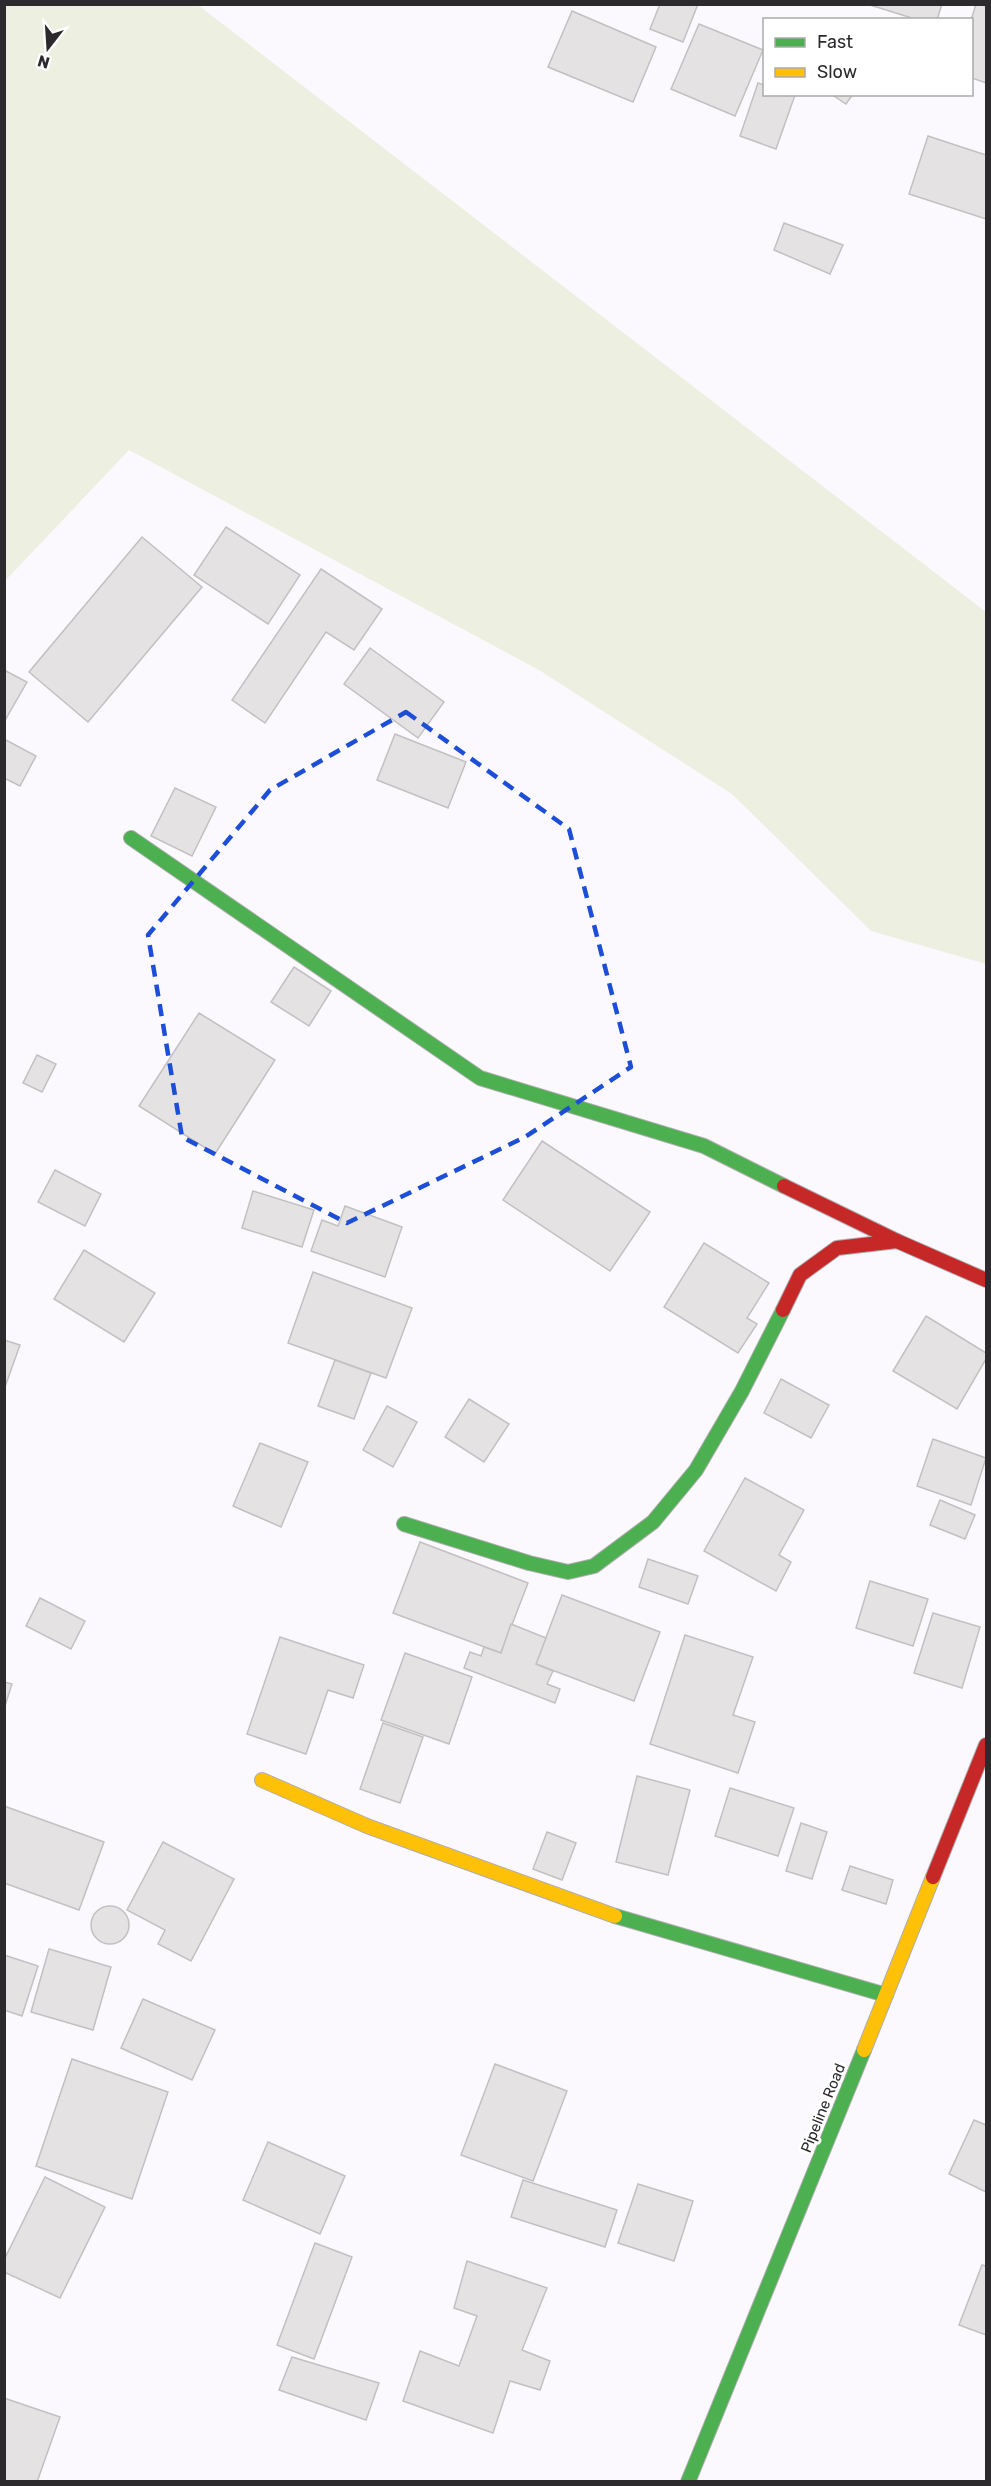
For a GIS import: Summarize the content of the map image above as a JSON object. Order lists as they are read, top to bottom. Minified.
{"streets":{"street":["Pipeline Road"]},"legend":["Fast","Slow"],"north":"bottom"}
